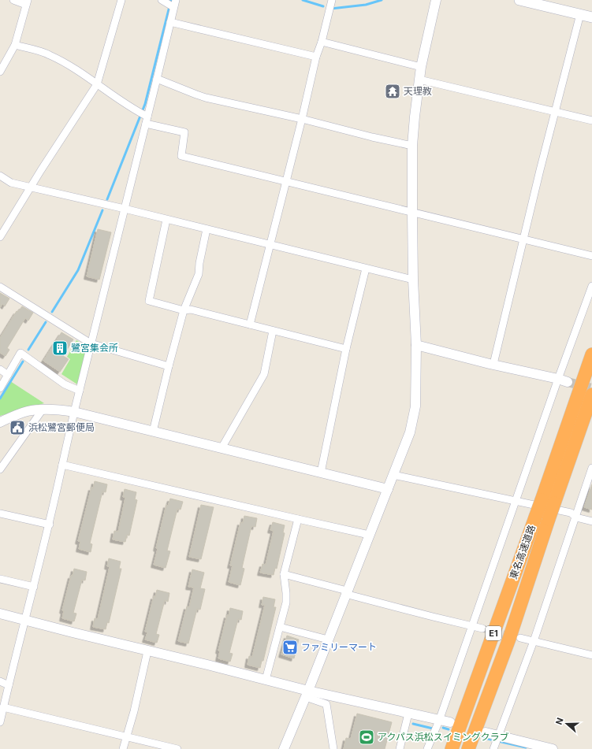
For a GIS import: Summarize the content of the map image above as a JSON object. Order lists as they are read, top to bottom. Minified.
{"streets":{"highway":["東名高速道路","E1"]},"places":{"temple":["天理教"],"building":["鷺宮集会所"],"public building":["浜松鷺宮郵便局"],"supermarket":["ファミリーマート"],"sports":["アクパス浜松スイミングクラブ"]},"north":"left"}
